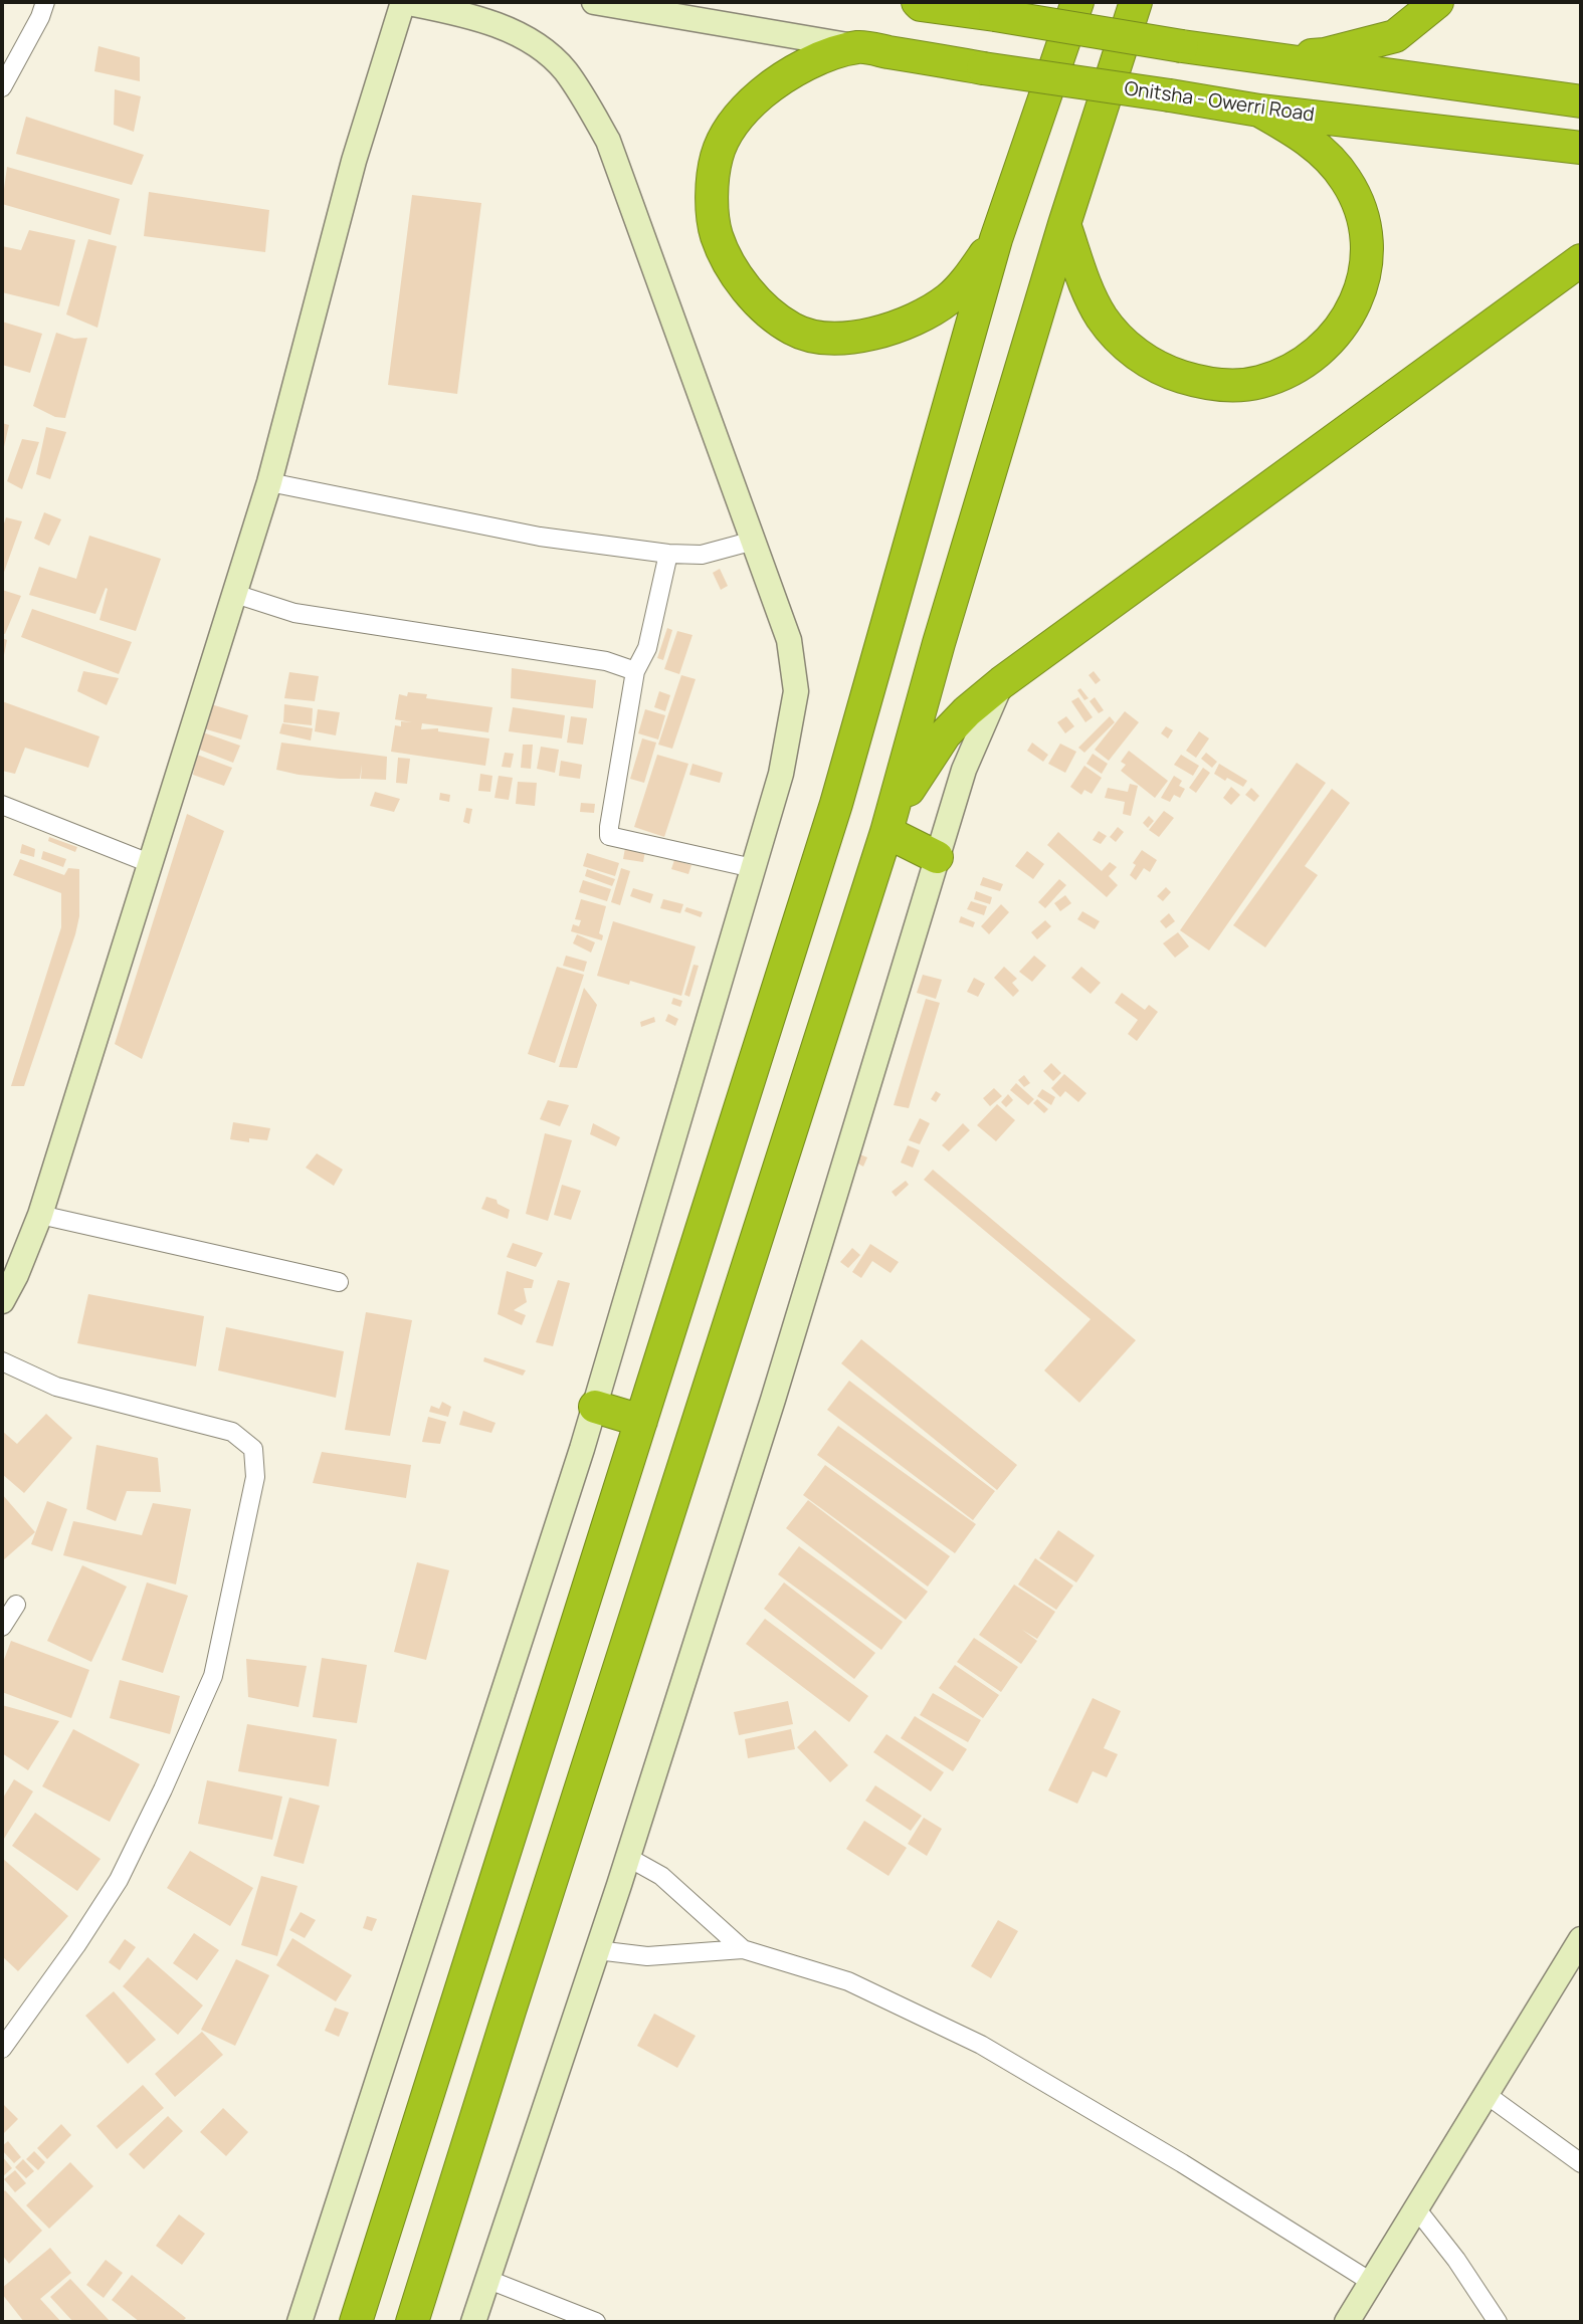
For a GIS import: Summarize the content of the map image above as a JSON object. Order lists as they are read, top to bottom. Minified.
{"streets":{"highway":["Onitsha - Owerri Road"]}}
